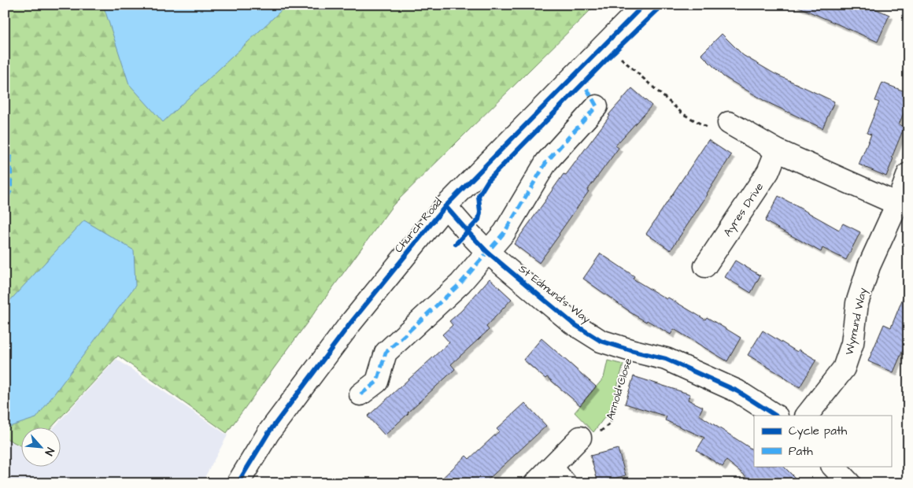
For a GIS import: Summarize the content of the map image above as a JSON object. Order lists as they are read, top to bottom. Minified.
{"streets":{"street":["Ayres Drive","Church Road","St Edmund's Way","Wymund Way"],"path":["Arnold Close"]},"crossings":[["Church Road","St Edmund's Way"],["St Edmund's Way","Arnold Close"]],"legend":["Cycle path","Path"],"north":"bottom right"}
